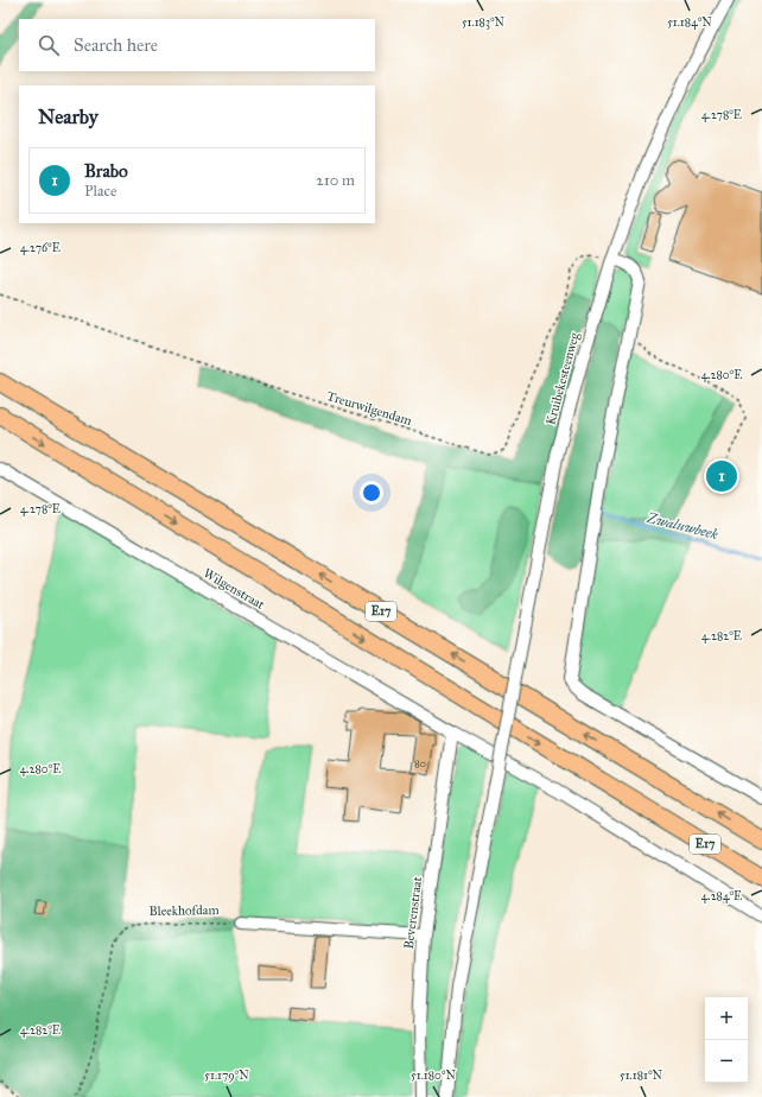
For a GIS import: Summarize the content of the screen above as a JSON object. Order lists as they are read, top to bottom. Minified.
{"streets":{"highway":["E17"],"street":["Kruibekesteenweg","Wilgenstraat","Beverenstraat"],"path":["Treurwilgendam","Bleekhofdam"]},"crossings":[["Kruibekesteenweg","Treurwilgendam"],["Wilgenstraat","Beverenstraat"]],"water":["Zwaluwbeek"],"house_numbers":["80"],"page":{"search":"Search here","heading":"Nearby","list":[{"mark":"1","name":"Brabo","note":"Place","value":"210 m"}],"pins":"1","map_buttons":["+","−"]},"coordinates":["51.183°N","51.184°N","4.278°E","4.276°E","4.280°E","4.282°E","4.284°E","51.179°N","51.180°N","51.181°N"]}
